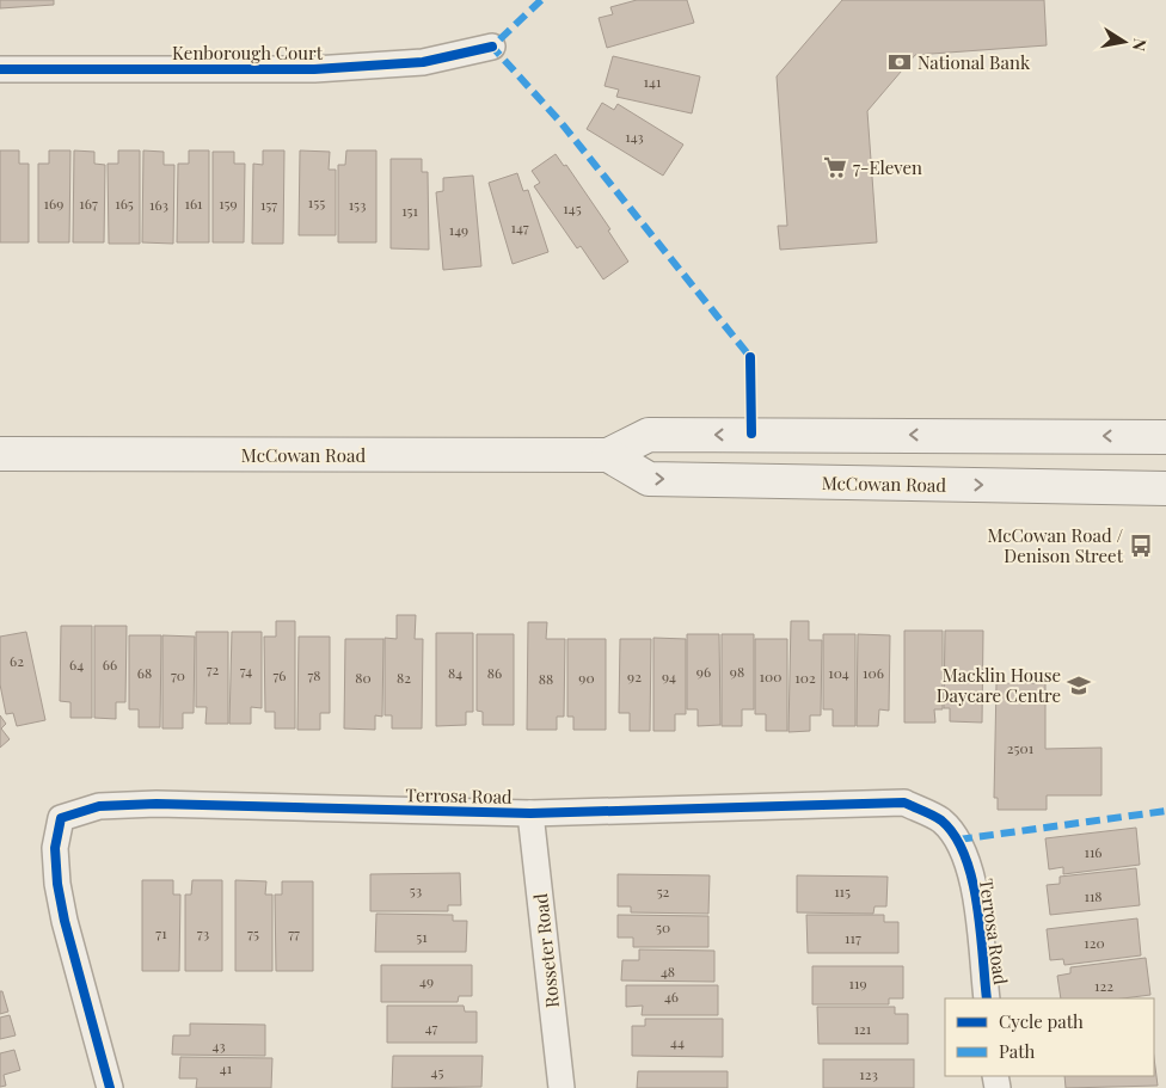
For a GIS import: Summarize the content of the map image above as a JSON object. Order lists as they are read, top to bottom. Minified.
{"streets":{"main road":["McCowan Road"],"street":["Kenborough Court","Terrosa Road","Rosseter Road"]},"crossings":[["Terrosa Road","Rosseter Road"]],"places":{"bank":["National Bank"],"supermarket":["7-Eleven"],"bus stop":["McCowan Road / Denison Street"],"school or university":["Macklin House Daycare Centre"]},"house_numbers":["141","143","155","169","167","165","161","159","163","157","153","145","151","147","149","62","64","66","72","74","96","98","68","84","86","104","106","70","76","78","92","94","100","80","82","90","102","88","2501","116","53","52","115","118","50","71","73","75","77","51","117","120","48","49","119","122","46","47","121","44","43","41","45","123"],"legend":["Cycle path","Path"],"north":"right"}
